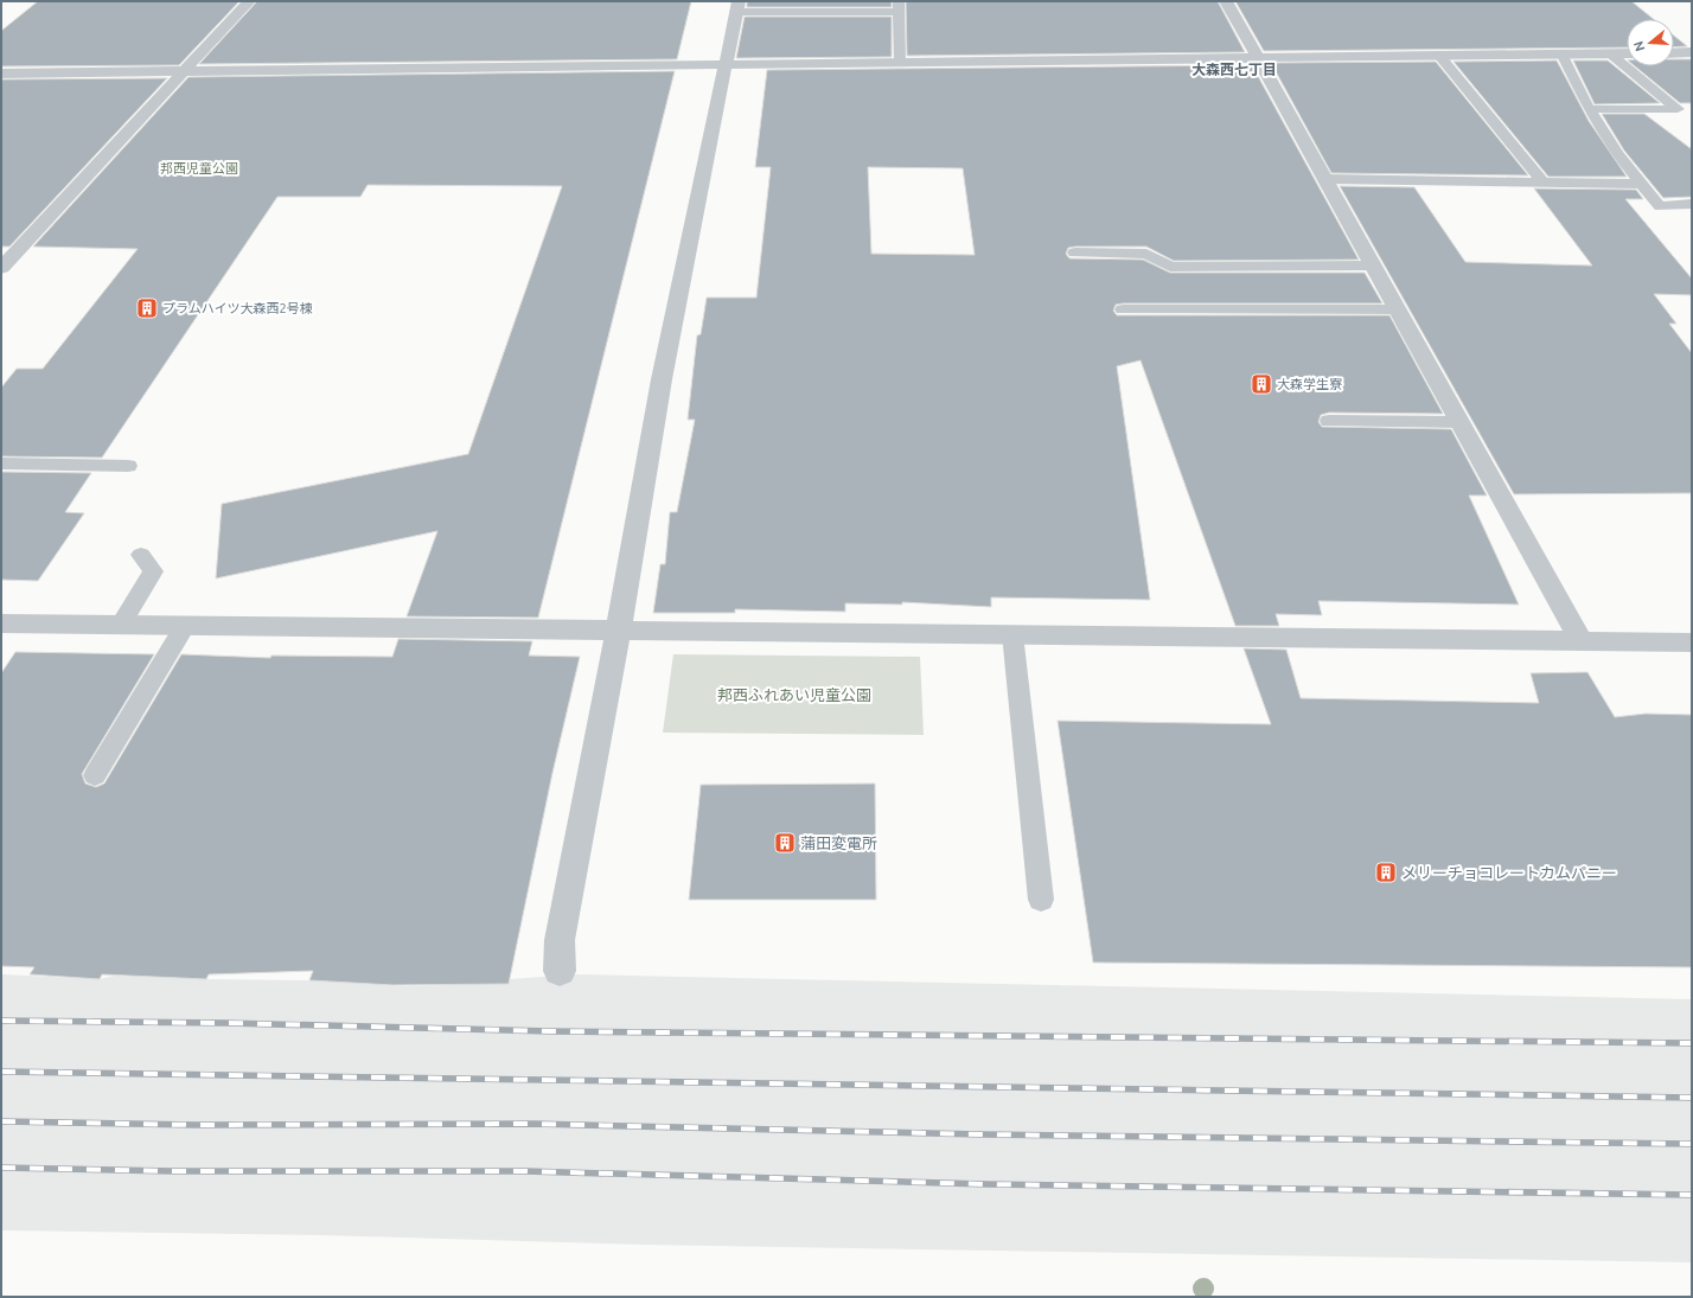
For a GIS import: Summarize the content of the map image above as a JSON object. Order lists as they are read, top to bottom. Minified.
{"districts":["大森西七丁目"],"parks":["邦西児童公園","邦西ふれあい児童公園"],"places":{"building":["プラムハイツ大森西2号棟","大森学生寮","蒲田変電所","メリーチョコレートカムパニー"]},"north":"left"}
